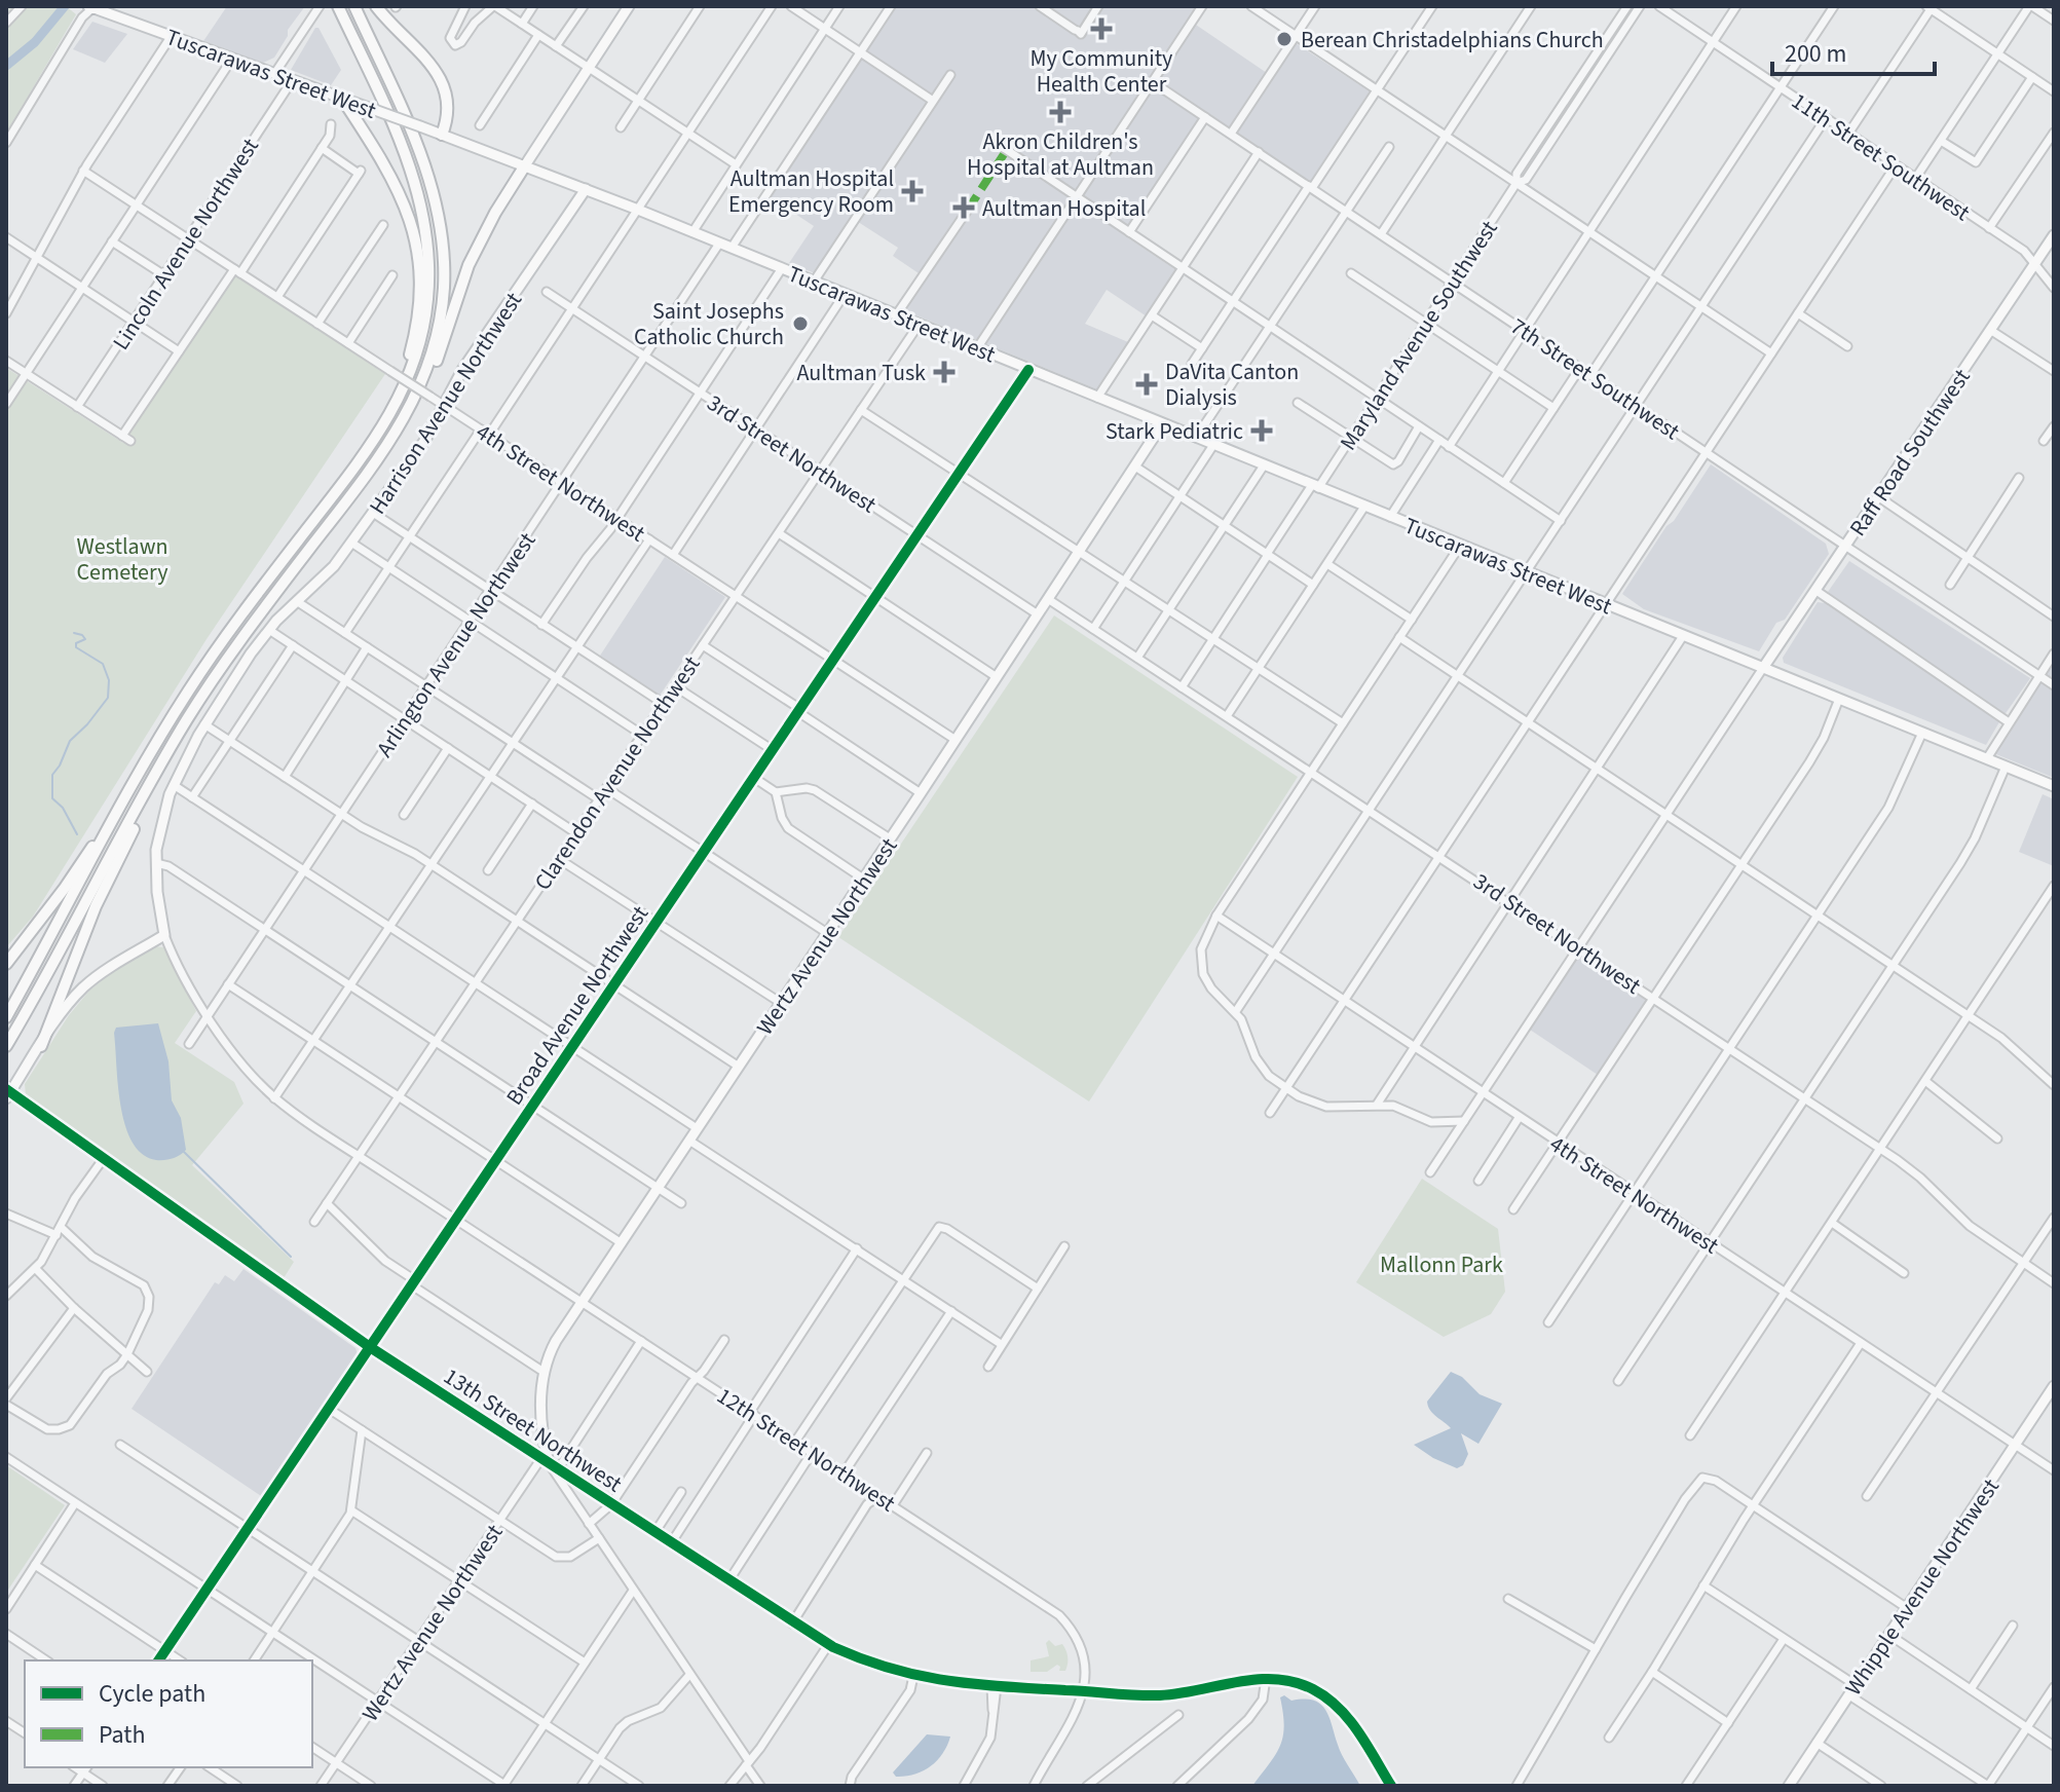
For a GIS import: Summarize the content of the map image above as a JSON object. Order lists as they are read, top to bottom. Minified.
{"streets":{"main road":["Tuscarawas Street West","Harrison Avenue Northwest","Raff Road Southwest","Wertz Avenue Northwest","13th Street Northwest","Whipple Avenue Northwest"],"street":["11th Street Southwest","Lincoln Avenue Northwest","Maryland Avenue Southwest","7th Street Southwest","3rd Street Northwest","4th Street Northwest","Arlington Avenue Northwest","Clarendon Avenue Northwest","Broad Avenue Northwest","12th Street Northwest"]},"crossings":[["Tuscarawas Street West","Lincoln Avenue Northwest"],["Tuscarawas Street West","Maryland Avenue Southwest"],["Tuscarawas Street West","Harrison Avenue Northwest"],["Tuscarawas Street West","Raff Road Southwest"],["Tuscarawas Street West","Arlington Avenue Northwest"],["Tuscarawas Street West","Clarendon Avenue Northwest"],["Tuscarawas Street West","Wertz Avenue Northwest"],["Tuscarawas Street West","Broad Avenue Northwest"],["11th Street Southwest","Raff Road Southwest"],["Lincoln Avenue Northwest","4th Street Northwest"],["Maryland Avenue Southwest","7th Street Southwest"],["Maryland Avenue Southwest","3rd Street Northwest"],["7th Street Southwest","Raff Road Southwest"],["Harrison Avenue Northwest","4th Street Northwest"],["Harrison Avenue Northwest","12th Street Northwest"],["3rd Street Northwest","Arlington Avenue Northwest"],["3rd Street Northwest","Clarendon Avenue Northwest"],["3rd Street Northwest","Wertz Avenue Northwest"],["3rd Street Northwest","Broad Avenue Northwest"],["4th Street Northwest","Arlington Avenue Northwest"],["4th Street Northwest","Clarendon Avenue Northwest"],["4th Street Northwest","Wertz Avenue Northwest"],["4th Street Northwest","Broad Avenue Northwest"],["4th Street Northwest","Whipple Avenue Northwest"],["Arlington Avenue Northwest","12th Street Northwest"],["Clarendon Avenue Northwest","12th Street Northwest"],["Wertz Avenue Northwest","13th Street Northwest"],["Wertz Avenue Northwest","12th Street Northwest"],["Broad Avenue Northwest","13th Street Northwest"],["Broad Avenue Northwest","12th Street Northwest"],["13th Street Northwest","12th Street Northwest"]],"parks":["Westlawn Cemetery","Mallonn Park"],"places":{"health":["My Community Health Center","Akron Children's Hospital at Aultman","Aultman Hospital Emergency Room","Aultman Hospital","Aultman Tusk","DaVita Canton Dialysis","Stark Pediatric"],"other":["Berean Christadelphians Church","Saint Josephs Catholic Church"]},"legend":["Cycle path","Path"],"scale_bar":"200 m"}
